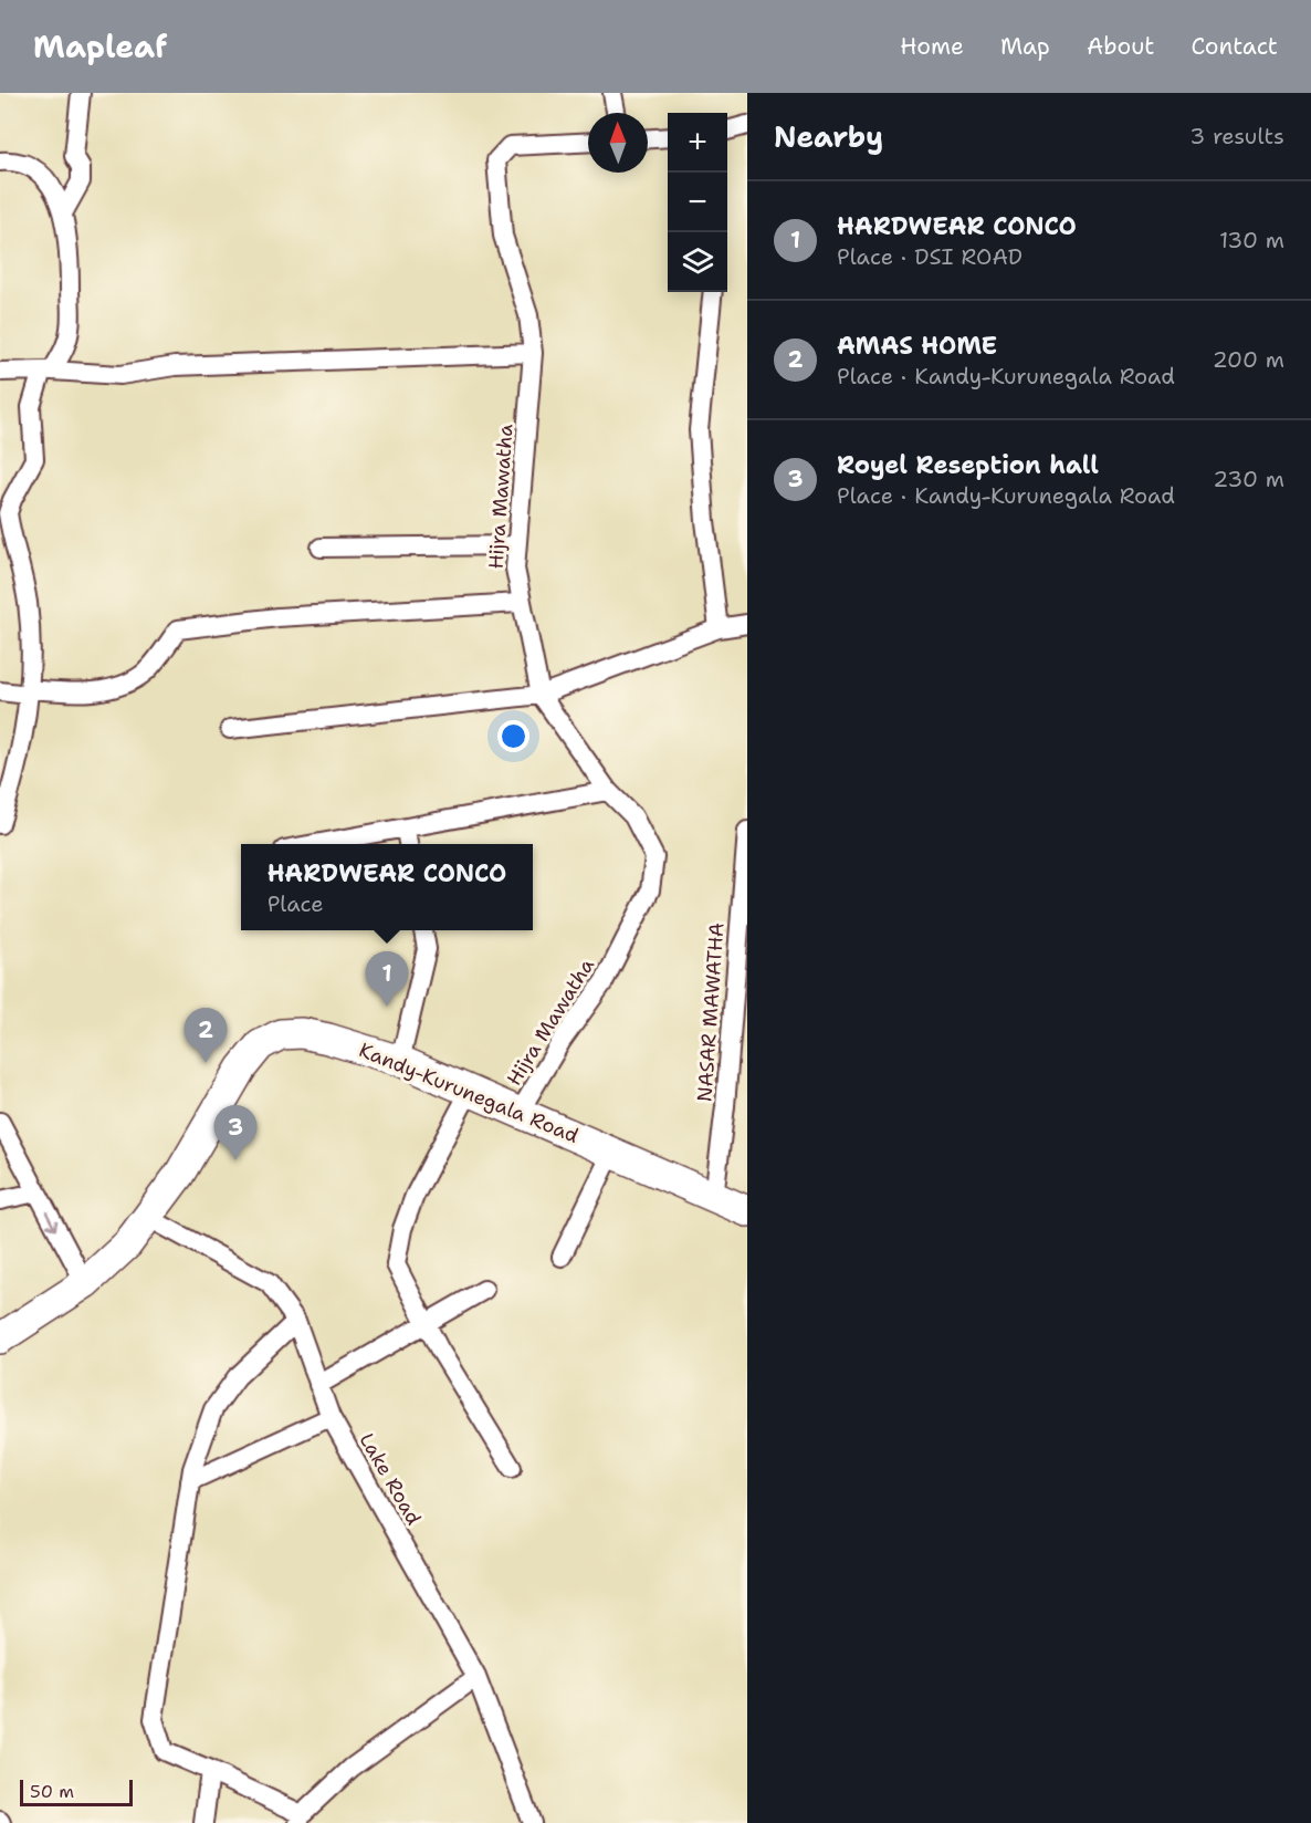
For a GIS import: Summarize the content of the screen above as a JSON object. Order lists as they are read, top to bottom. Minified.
{"streets":{"highway":["Kandy-Kurunegala Road"],"street":["Hijra Mawatha","NASAR MAWATHA","Lake Road"]},"crossings":[["Hijra Mawatha","Kandy-Kurunegala Road"],["NASAR MAWATHA","Kandy-Kurunegala Road"],["Kandy-Kurunegala Road","Lake Road"]],"scale_bar":"50 m","north":"top","page":{"header":"Mapleaf","nav":["Home","Map","About","Contact"],"heading":["Nearby","3 results"],"map_buttons":["+","−"],"list":[{"mark":"1","name":"HARDWEAR CONCO","note":"Place · DSI ROAD","value":"130 m"},{"mark":"2","name":"AMAS HOME","note":"Place · Kandy-Kurunegala Road","value":"200 m"},{"mark":"3","name":"Royel Reseption hall","note":"Place · Kandy-Kurunegala Road","value":"230 m"}],"popup":["HARDWEAR CONCO","Place"],"pins":["1","2","3"],"scale":"50 m"}}
